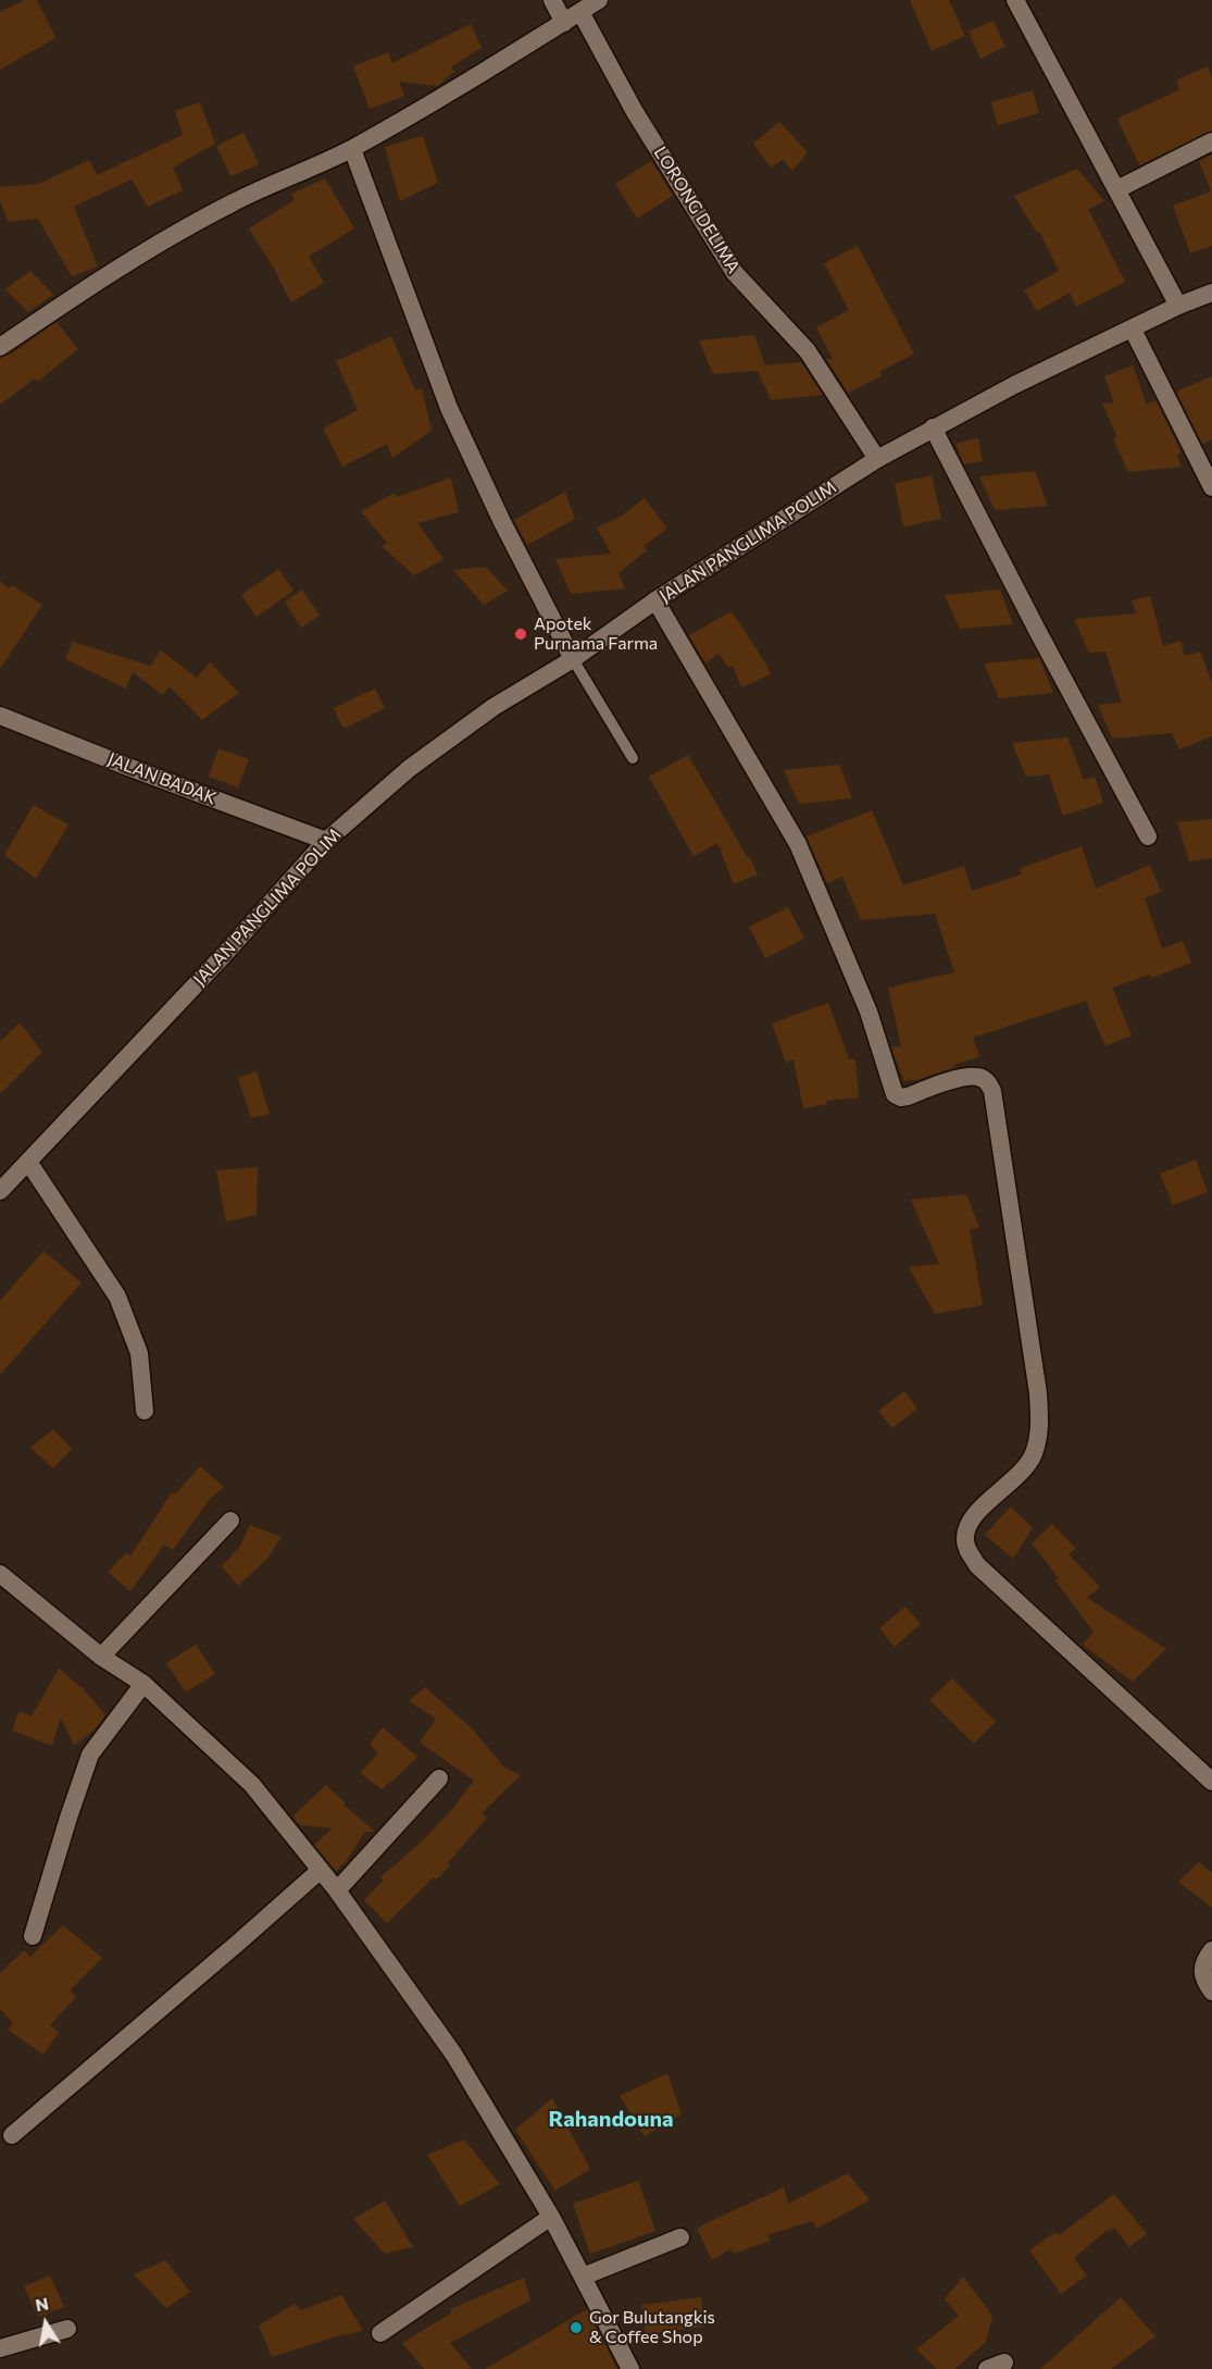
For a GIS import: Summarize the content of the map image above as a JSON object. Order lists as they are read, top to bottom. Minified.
{"streets":{"street":["LORONG DELIMA","JALAN PANGLIMA POLIM","JALAN BADAK"]},"crossings":[["LORONG DELIMA","JALAN PANGLIMA POLIM"],["JALAN PANGLIMA POLIM","JALAN BADAK"]],"districts":["Rahandouna"],"places":["Apotek Purnama Farma","Gor Bulutangkis & Coffee Shop"],"north":"top"}
